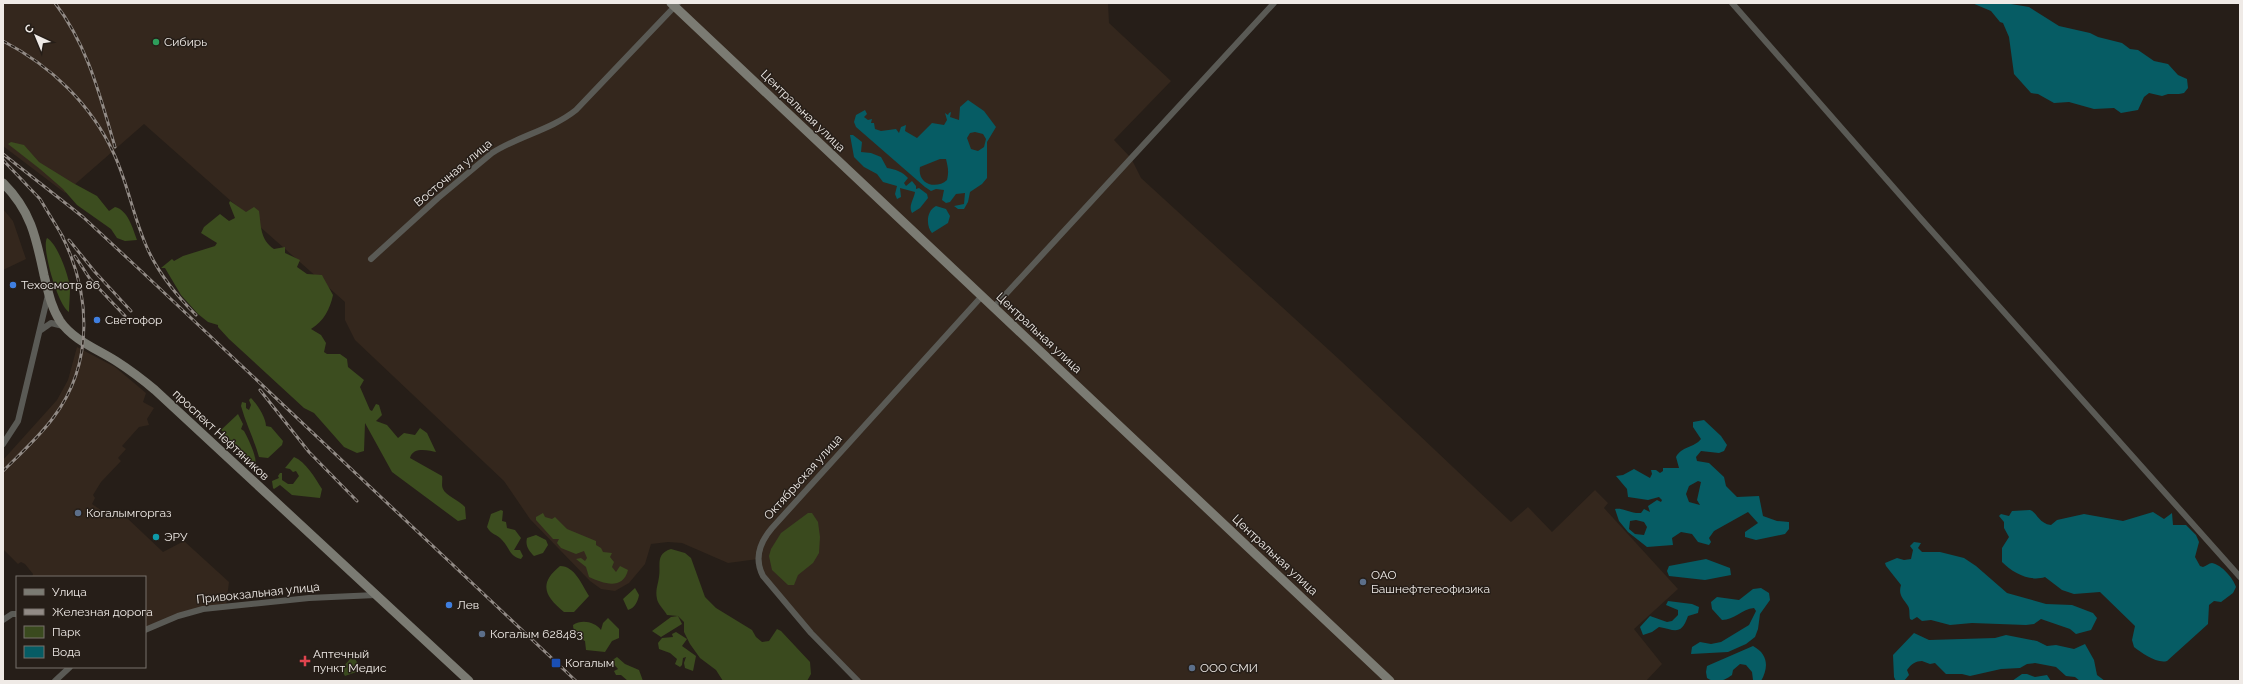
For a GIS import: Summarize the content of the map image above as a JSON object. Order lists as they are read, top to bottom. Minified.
{"streets":{"street":["Центральная улица","Восточная улица","проспект Нефтяников","Октябрьская улица","Привокзальная улица"]},"crossings":[["Центральная улица","Восточная улица"],["Центральная улица","Октябрьская улица"],["проспект Нефтяников","Привокзальная улица"]],"places":{"other":["Сибирь","Техосмотр 86","Светофор","Когалымгоргаз","ЭРУ","ОАО Башнефтегеофизика","Лев","Когалым 628483","ООО СМИ"],"health":["Аптечный пункт Медис"],"transit":["Когалым"]},"legend":["Улица","Железная дорога","Парк","Вода"],"north":"top left"}
